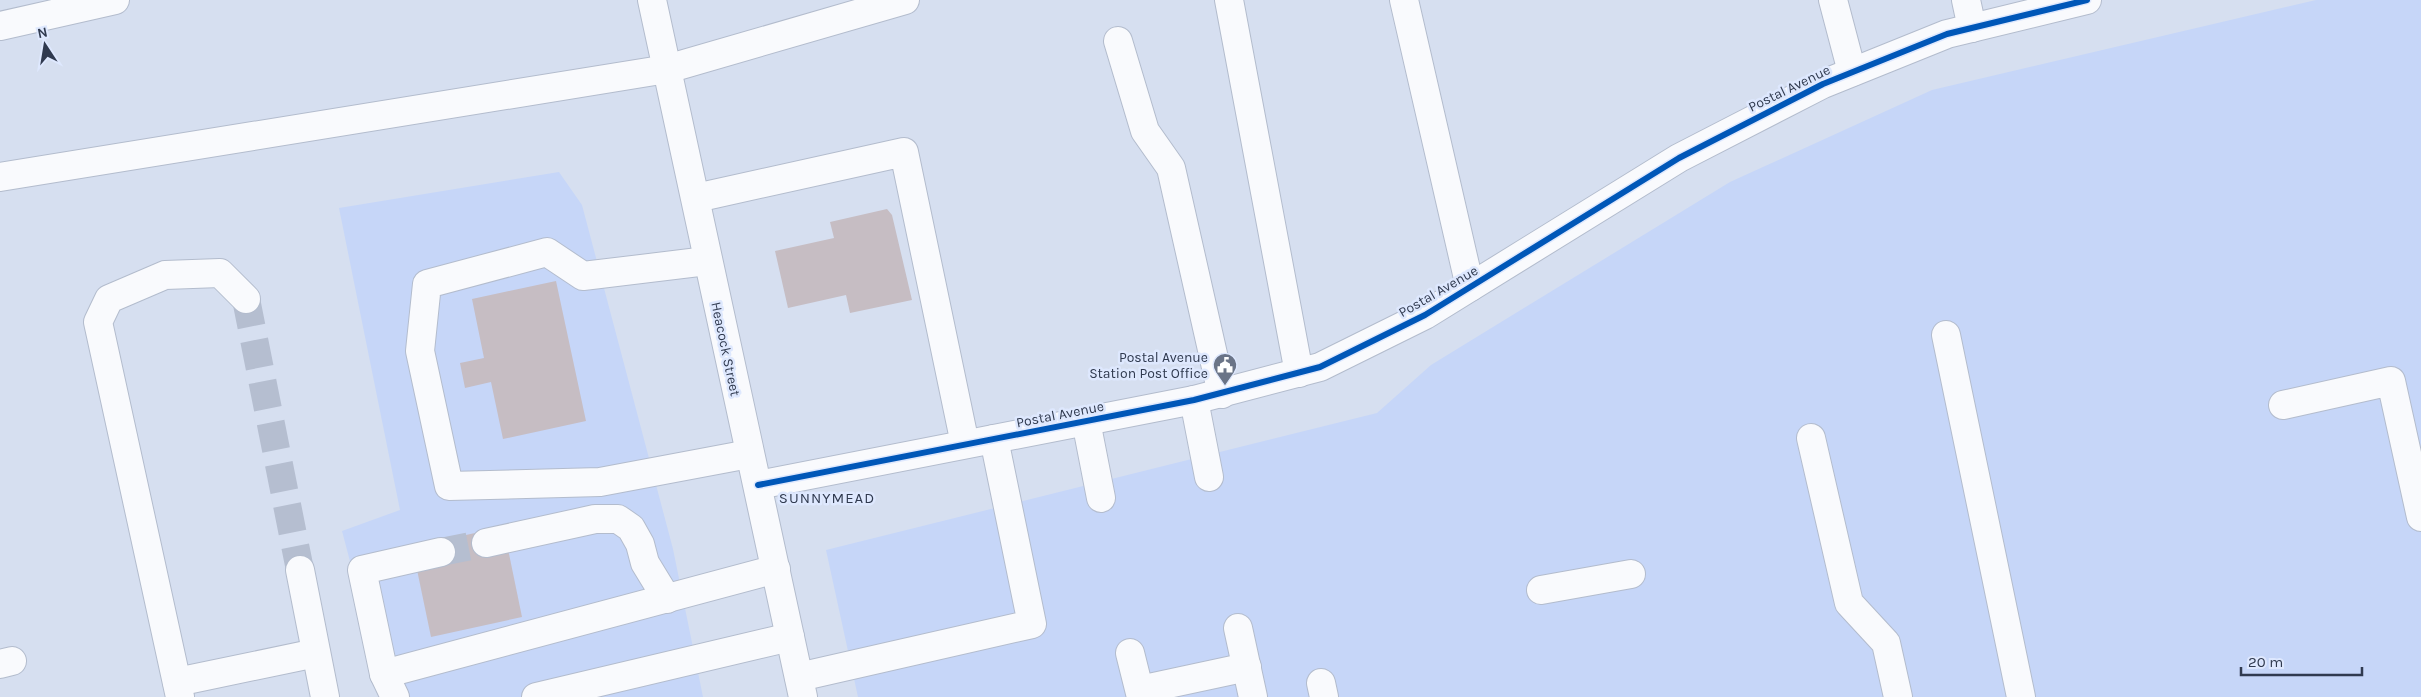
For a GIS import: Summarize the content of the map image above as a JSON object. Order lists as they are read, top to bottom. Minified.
{"streets":{"main road":["Postal Avenue","Heacock Street"]},"crossings":[["Postal Avenue","Heacock Street"]],"districts":["SUNNYMEAD"],"places":{"public building":["Postal Avenue Station Post Office"]},"scale_bar":"20 m","north":"top"}
